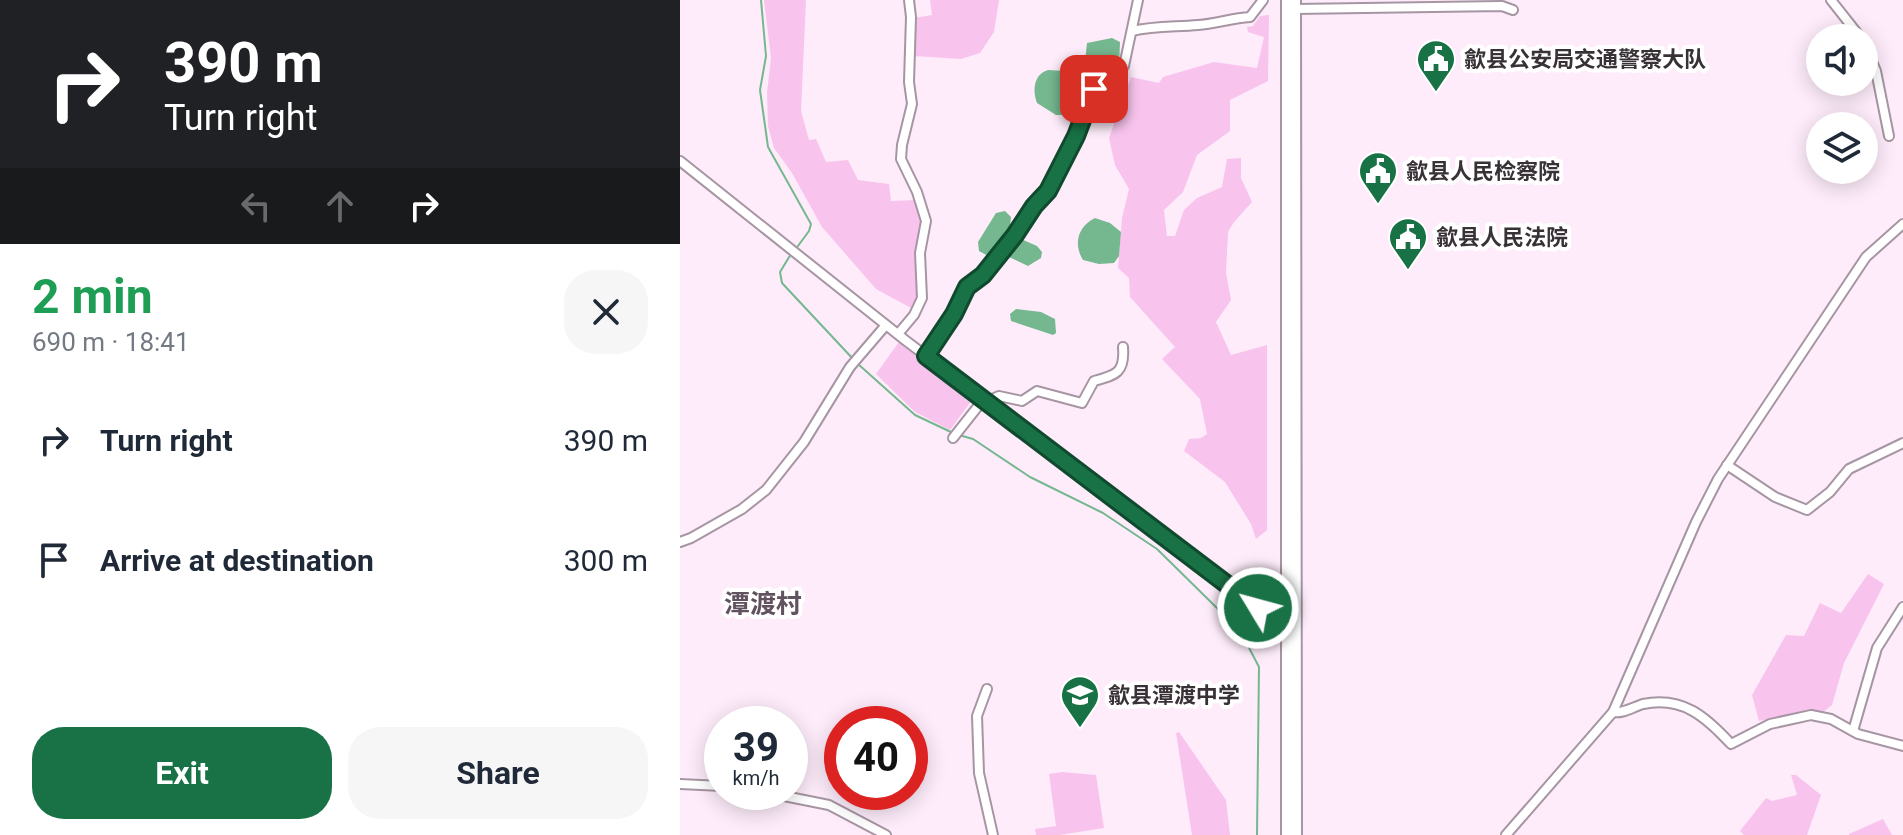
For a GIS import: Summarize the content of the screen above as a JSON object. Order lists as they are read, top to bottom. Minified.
{"districts":["潭渡村"],"places":{"public building":["歙县公安局交通警察大队","歙县人民检察院","歙县人民法院"],"school or university":["歙县潭渡中学"]},"page":{"turn":["390 m","Turn right"],"heading":["2 min","690 m · 18:41"],"list":[{"name":"Turn right","value":"390 m"},{"name":"Arrive at destination","value":"300 m"}],"speed":"39 km/h","limit":"40","buttons":["Exit","Share"]}}
